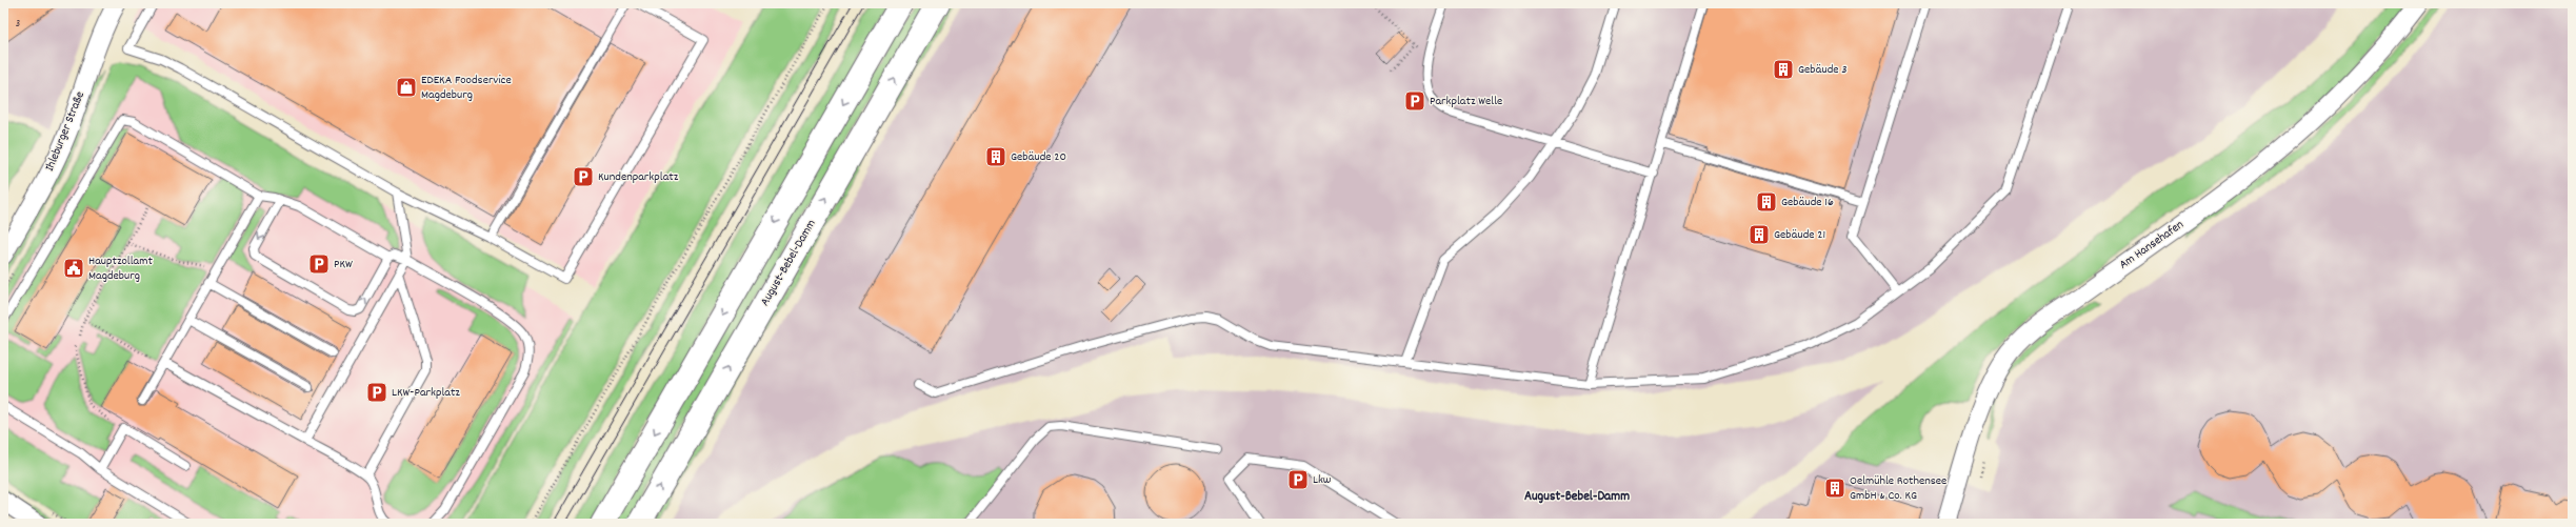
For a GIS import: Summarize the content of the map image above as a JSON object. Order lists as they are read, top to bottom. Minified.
{"streets":{"main road":["August-Bebel-Damm"],"street":["Ihleburger Straße","Am Hansehafen"]},"districts":["August-Bebel-Damm"],"places":{"building":["Gebäude 3","Gebäude 20","Gebäude 16","Gebäude 21","Oelmühle Rothensee GmbH & Co. KG"],"shop":["EDEKA Foodservice Magdeburg"],"parking":["Parkplatz Welle","Kundenparkplatz","PKW","LKW-Parkplatz","Lkw"],"public building":["Hauptzollamt Magdeburg"]},"house_numbers":["3"]}
